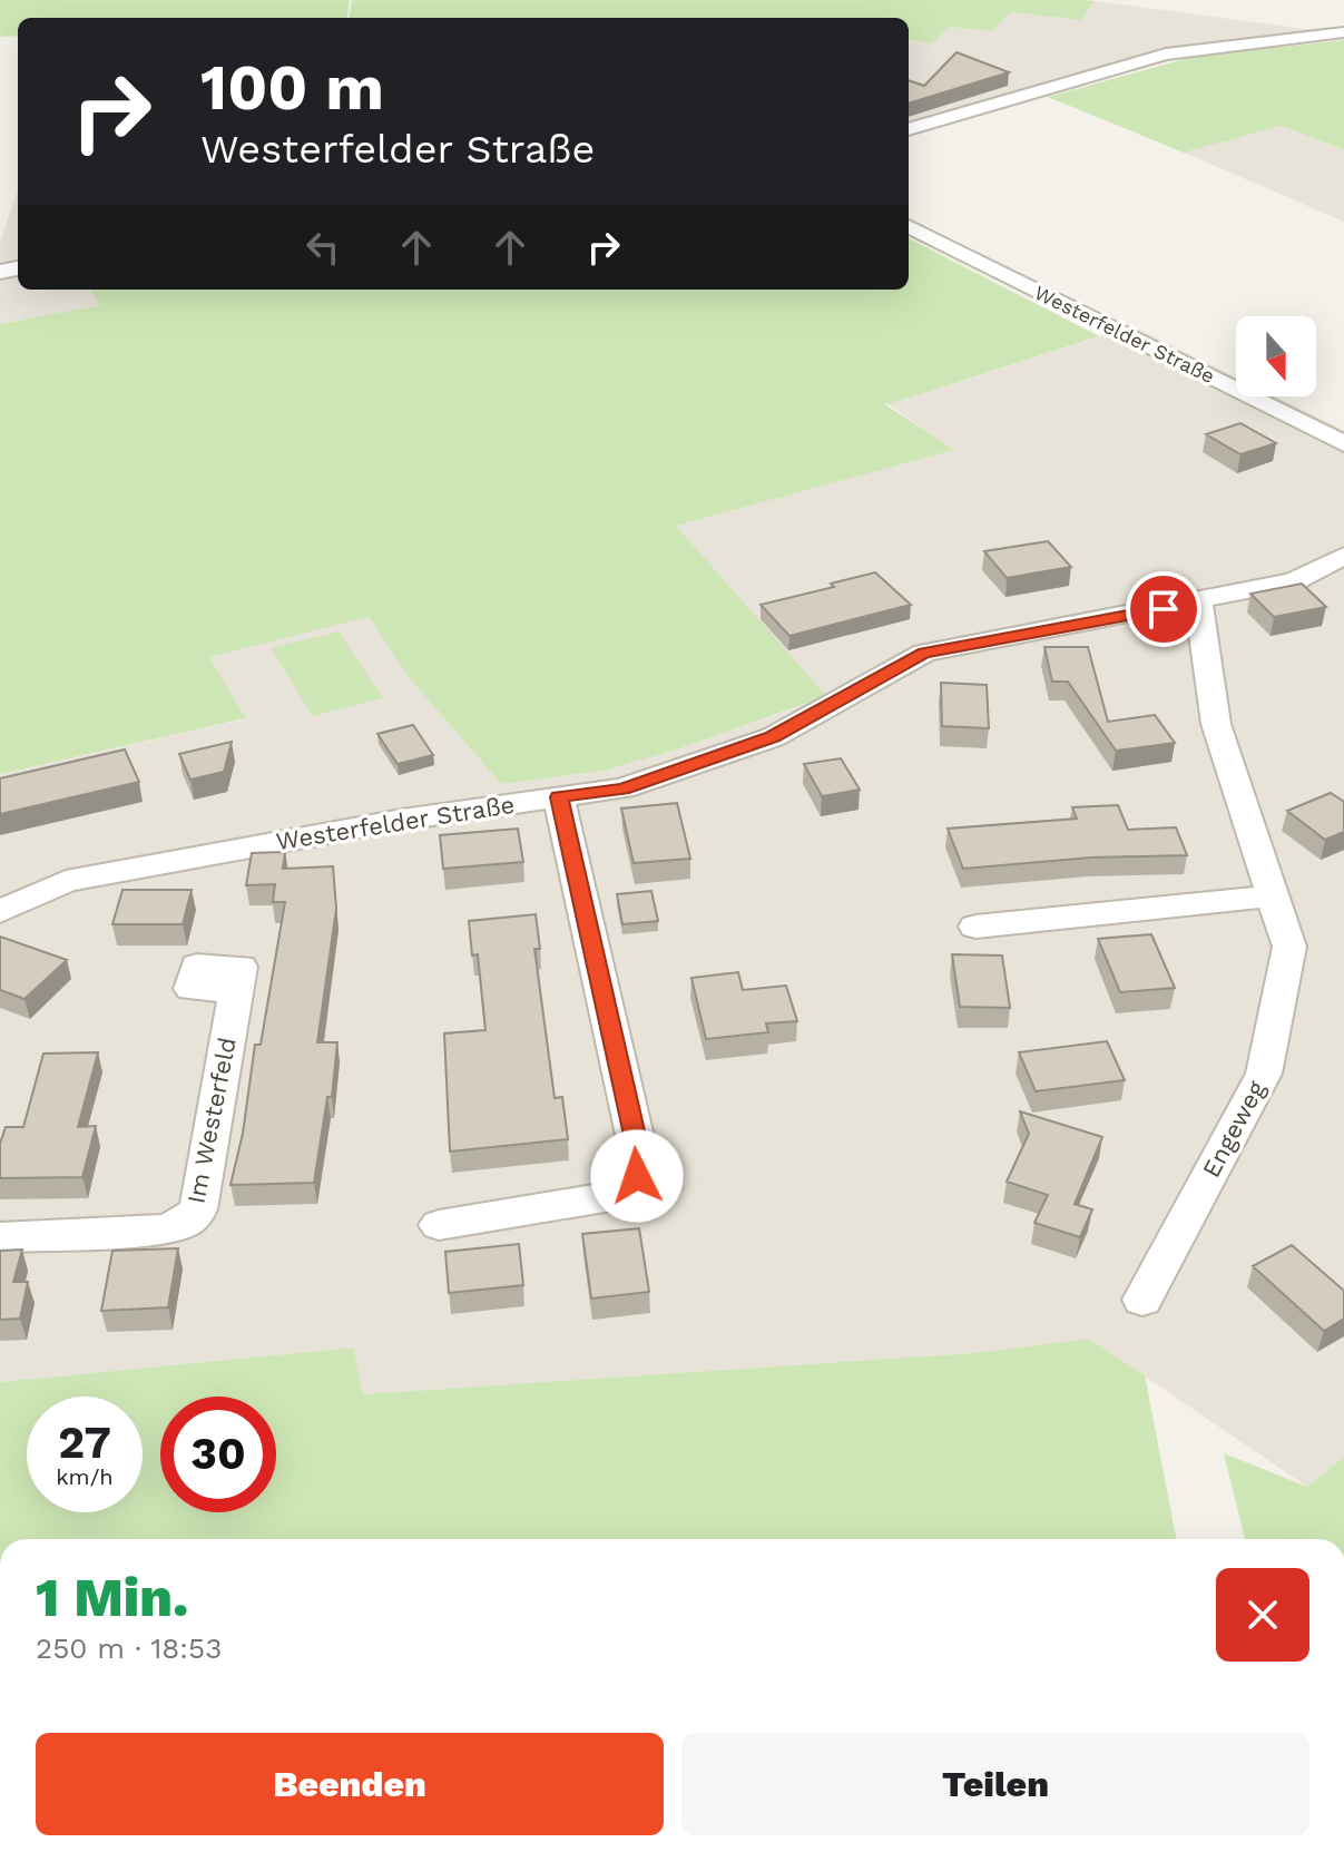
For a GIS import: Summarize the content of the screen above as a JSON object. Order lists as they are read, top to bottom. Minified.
{"streets":{"street":["Westerfelder Straße","Im Westerfeld","Engeweg"]},"crossings":[["Westerfelder Straße","Engeweg"]],"north":"bottom","page":{"turn":["100 m","Westerfelder Straße"],"speed":"27 km/h","limit":"30","heading":["1 Min.","250 m · 18:53"],"buttons":["Beenden","Teilen"]}}
